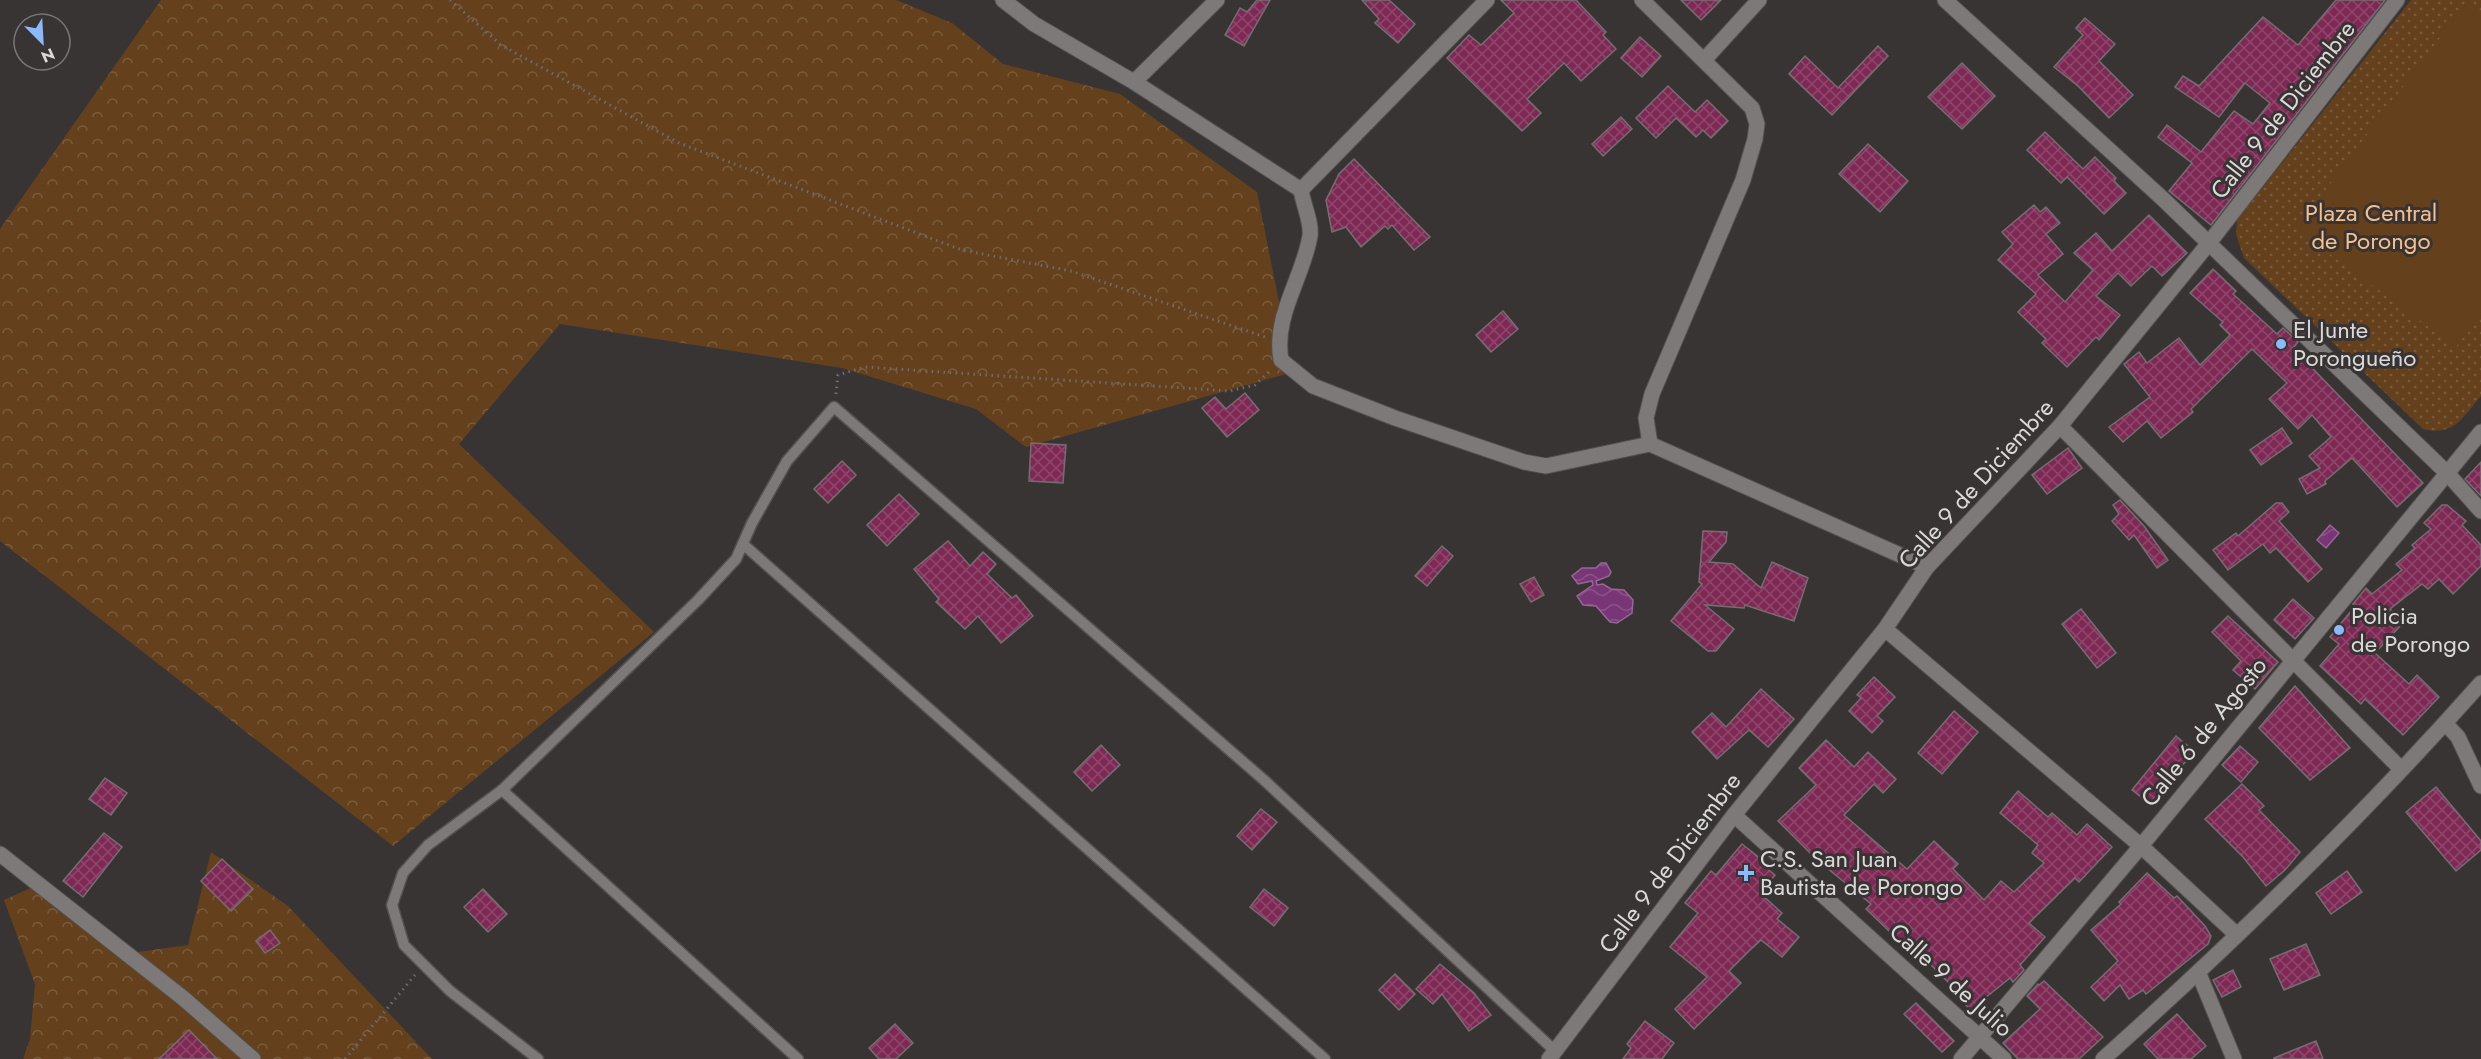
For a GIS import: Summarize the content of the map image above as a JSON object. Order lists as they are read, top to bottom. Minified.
{"streets":{"street":["Calle 9 de Diciembre","Calle 6 de Agosto","Calle 9 de Julio"]},"crossings":[["Calle 9 de Diciembre","Calle 9 de Julio"],["Calle 6 de Agosto","Calle 9 de Julio"]],"parks":["Plaza Central de Porongo"],"places":{"other":["El Junte Porongueño","Policia de Porongo"],"health":["C.S. San Juan Bautista de Porongo"]},"north":"bottom right"}
